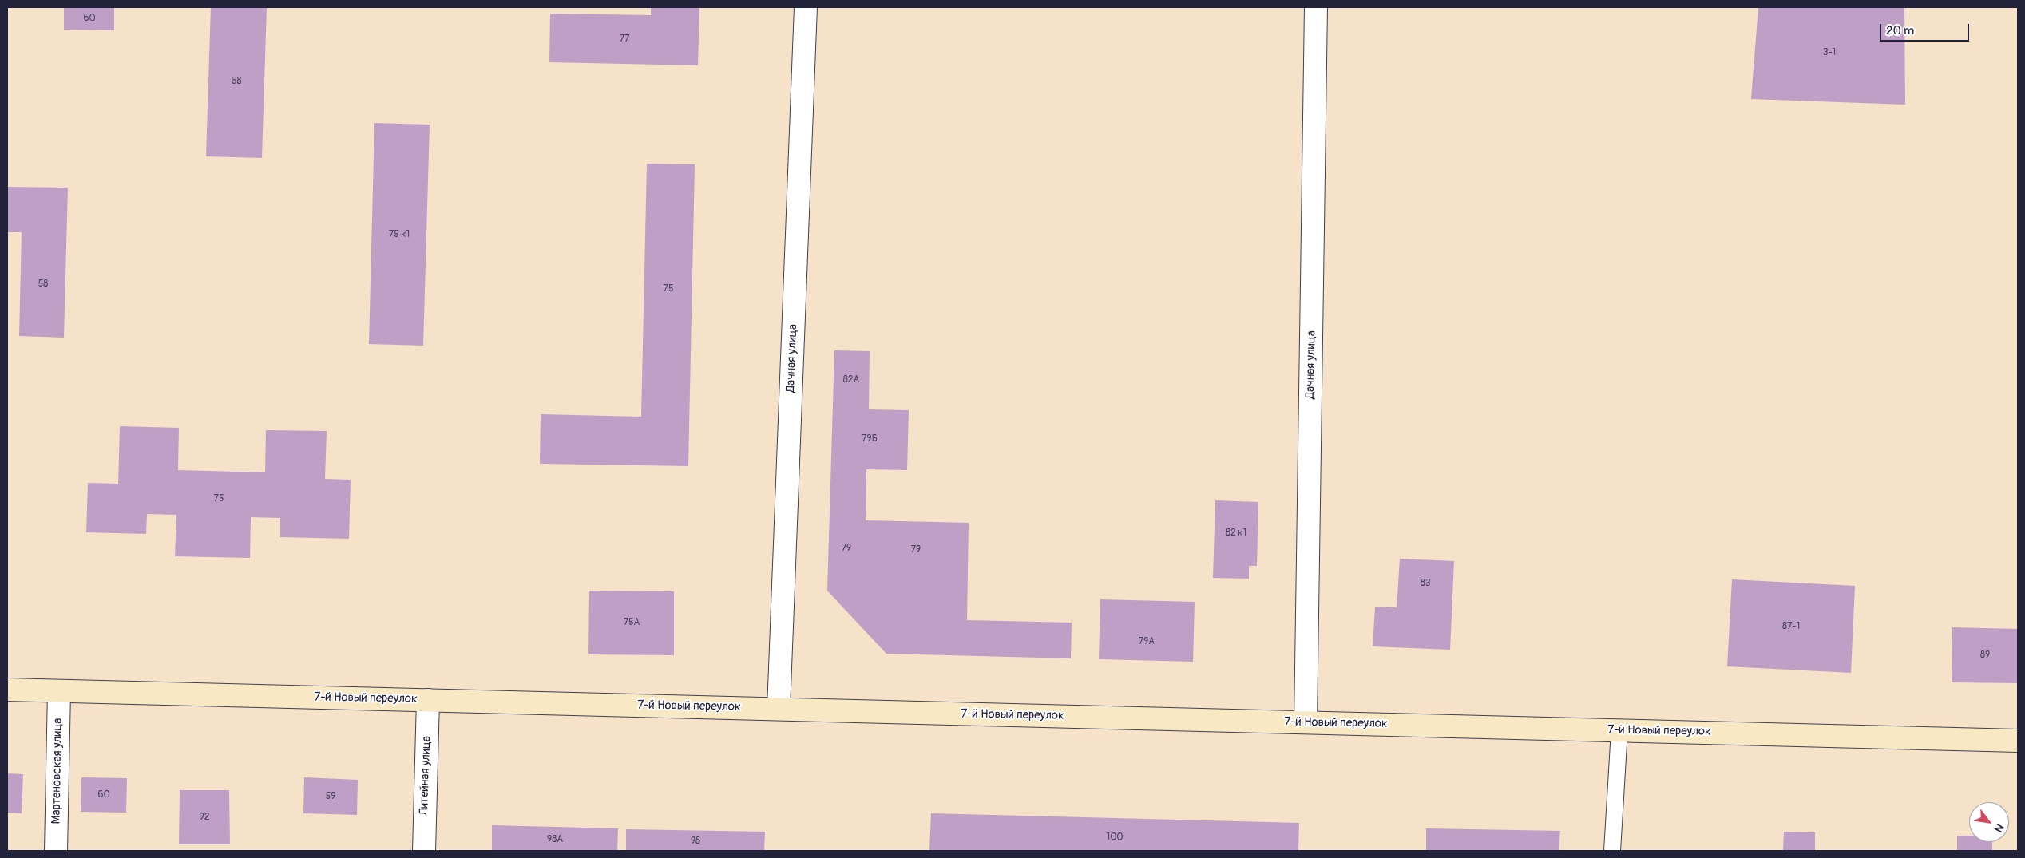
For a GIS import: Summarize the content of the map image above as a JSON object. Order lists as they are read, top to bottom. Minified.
{"streets":{"street":["Дачная улица","7-й Новый переулок","Мартеновская улица","Литейная улица"]},"crossings":[["Дачная улица","7-й Новый переулок"],["7-й Новый переулок","Мартеновская улица"],["7-й Новый переулок","Литейная улица"]],"house_numbers":["60","77","3-1","68","75 к1","58","75","82А","79Б","75","82 к1","79","79","83","75А","87-1","79А","89","60","59","92","100","98А","98"],"scale_bar":"20 m","north":"bottom right"}
